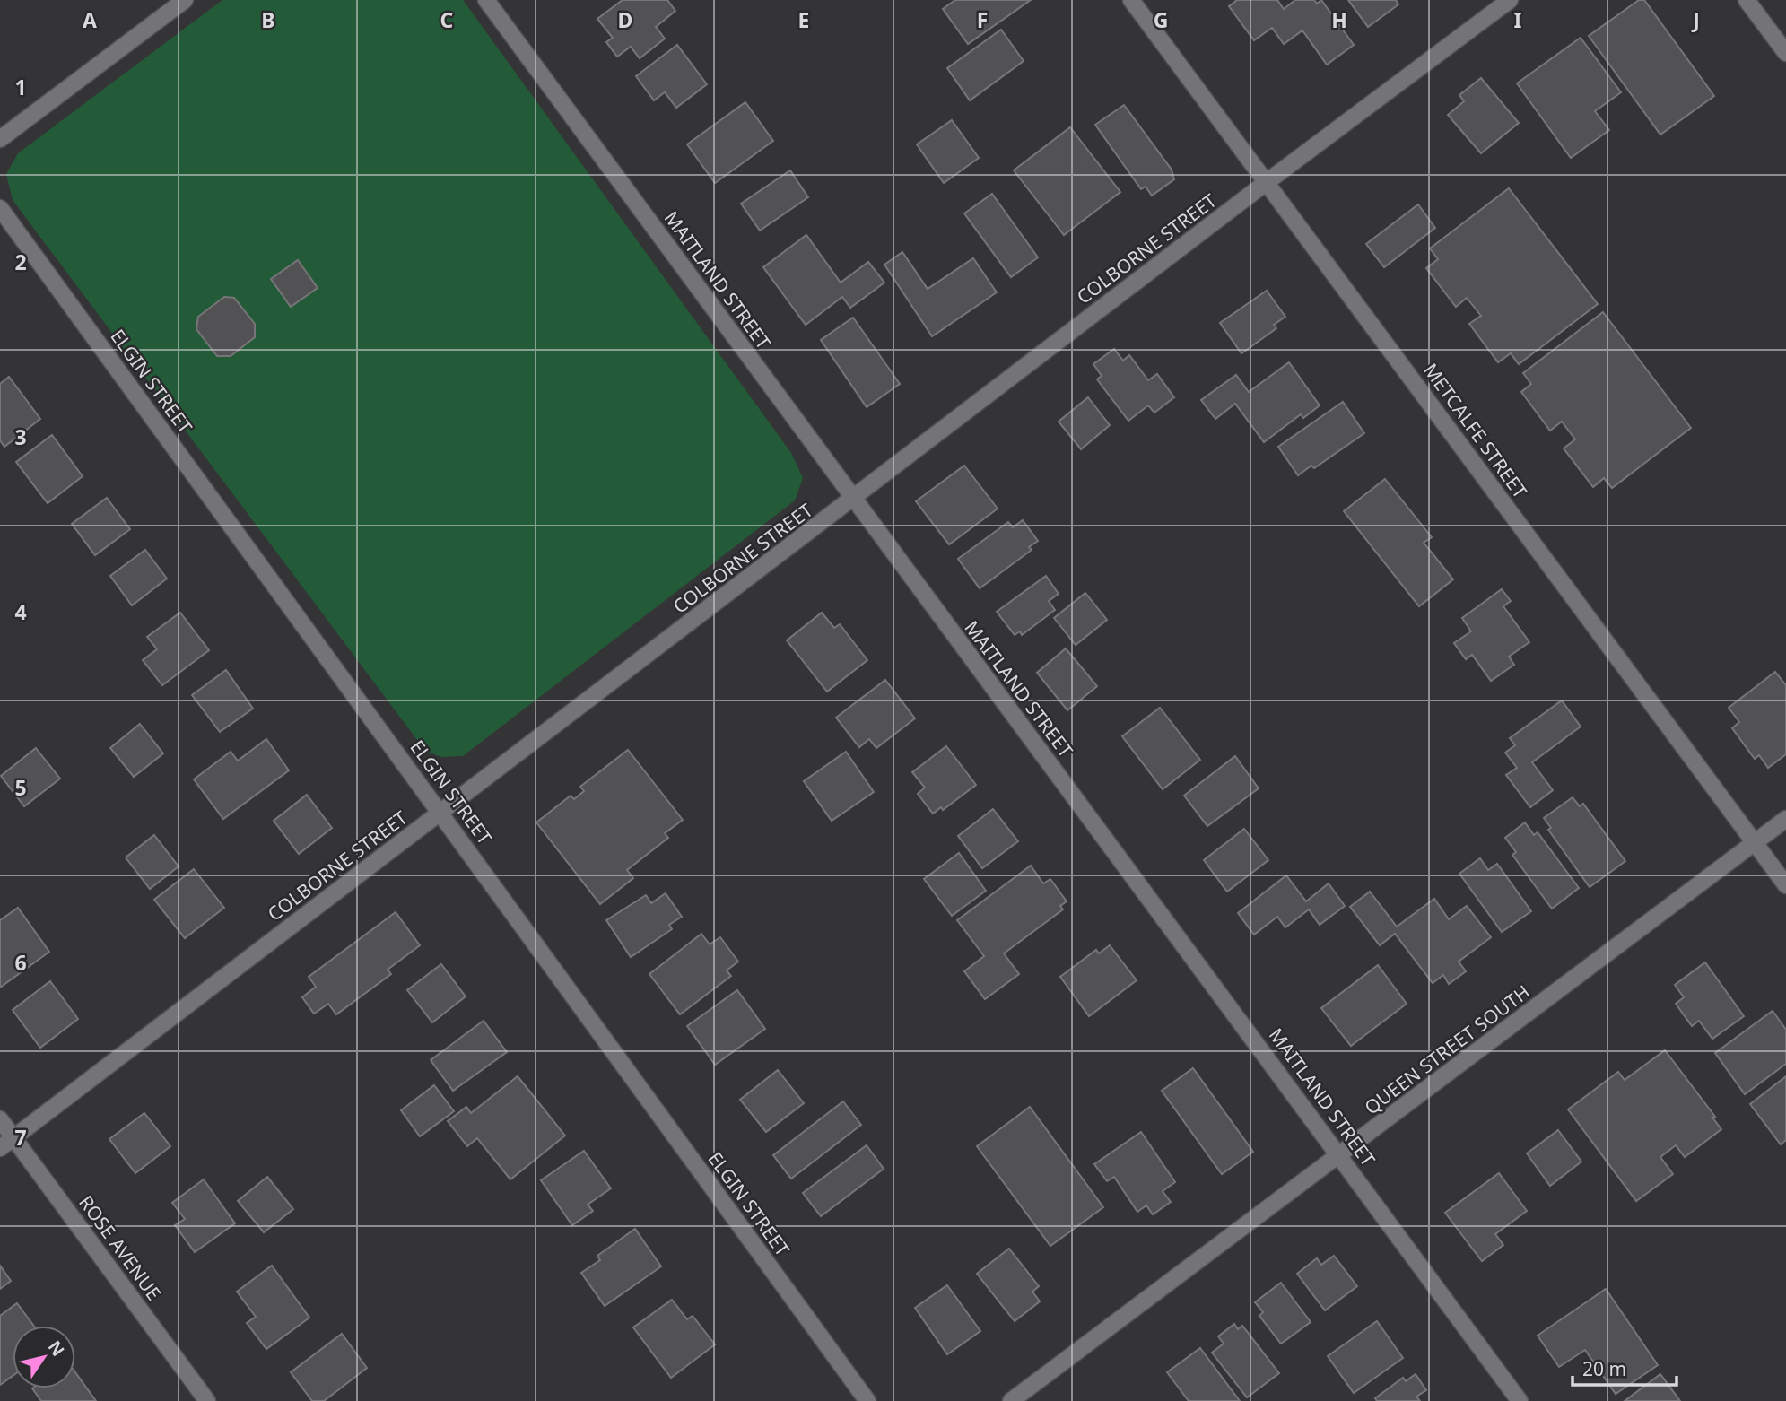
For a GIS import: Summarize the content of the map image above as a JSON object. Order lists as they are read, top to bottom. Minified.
{"streets":{"street":["COLBORNE STREET","MAITLAND STREET","ELGIN STREET","METCALFE STREET","QUEEN STREET SOUTH","ROSE AVENUE"]},"crossings":[["COLBORNE STREET","MAITLAND STREET"],["COLBORNE STREET","ELGIN STREET"],["COLBORNE STREET","METCALFE STREET"],["COLBORNE STREET","ROSE AVENUE"],["MAITLAND STREET","QUEEN STREET SOUTH"],["METCALFE STREET","QUEEN STREET SOUTH"]],"scale_bar":"20 m","north":"top right","grid":{"columns":["A","B","C","D","E","F","G","H","I","J"],"rows":["1","2","3","4","5","6","7"]}}
